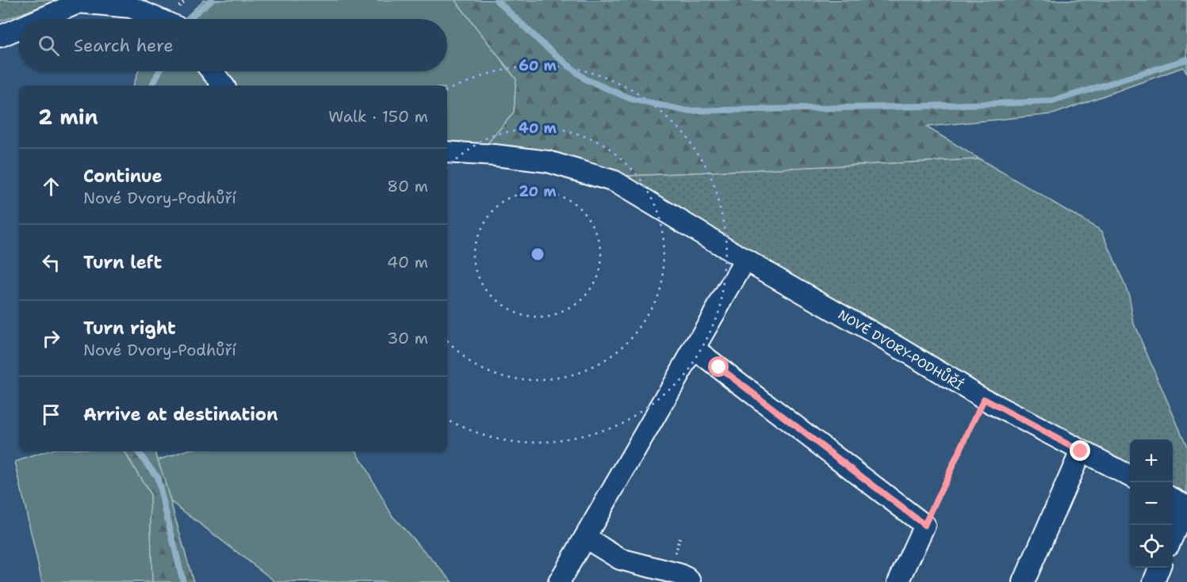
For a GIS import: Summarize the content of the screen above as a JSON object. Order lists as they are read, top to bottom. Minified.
{"streets":{"street":["NOVÉ DVORY-PODHŮŘÍ"]},"page":{"search":"Search here","heading":["2 min","Walk · 150 m"],"list":[["Continue","Nové Dvory-Podhůří","80 m"],["Turn left","40 m"],["Turn right","Nové Dvory-Podhůří","30 m"],"Arrive at destination"],"map_buttons":["+","−"]},"rings":["60 m","40 m","20 m"]}
